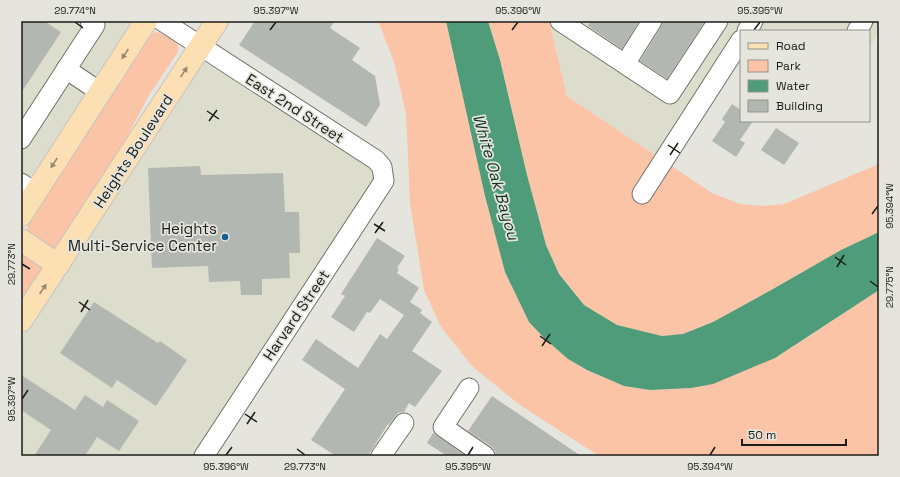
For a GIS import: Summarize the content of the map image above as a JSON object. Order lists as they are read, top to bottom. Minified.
{"streets":{"main road":["Heights Boulevard"],"street":["East 2nd Street","Harvard Street"]},"crossings":[["East 2nd Street","Heights Boulevard"],["East 2nd Street","Harvard Street"]],"water":["White Oak Bayou"],"places":["Heights Multi-Service Center"],"legend":["Road","Park","Water","Building"],"scale_bar":"50 m","coordinates":["29.774°N","95.397°W","95.396°W","95.395°W","95.394°W","29.773°N","29.775°N"]}
